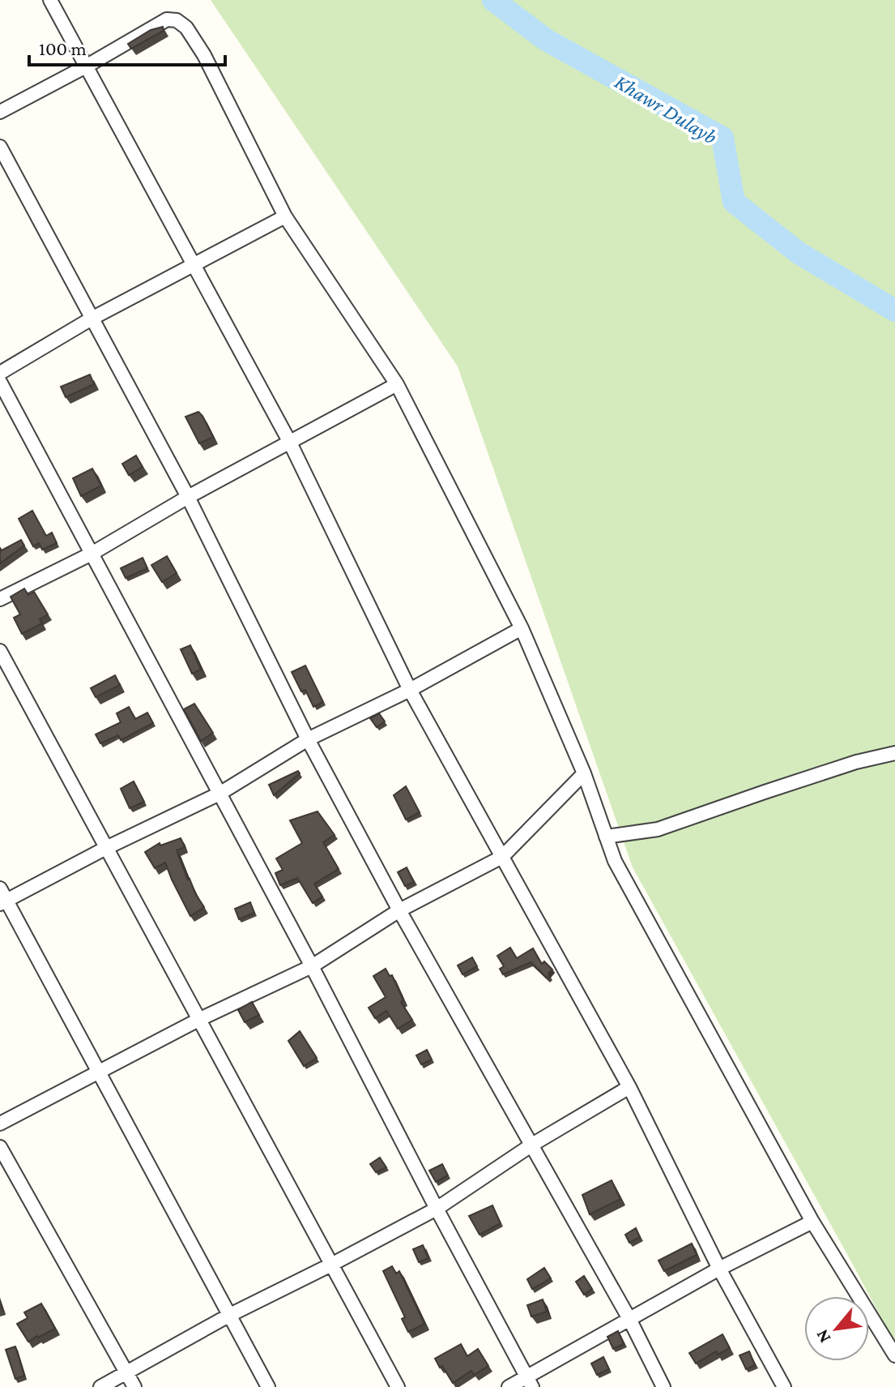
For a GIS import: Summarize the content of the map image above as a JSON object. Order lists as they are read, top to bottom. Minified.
{"water":["Khawr Dulayb"],"scale_bar":"100 m","north":"bottom left"}
